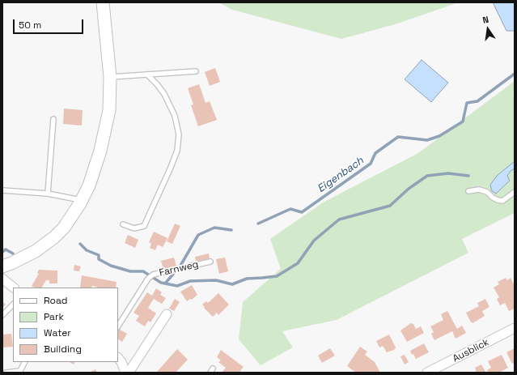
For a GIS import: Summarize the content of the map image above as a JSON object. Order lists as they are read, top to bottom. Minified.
{"streets":{"street":["Ausblick"],"lane":["Farnweg"]},"water":["Eigenbach"],"legend":["Road","Park","Water","Building"],"scale_bar":"50 m","north":"top"}
